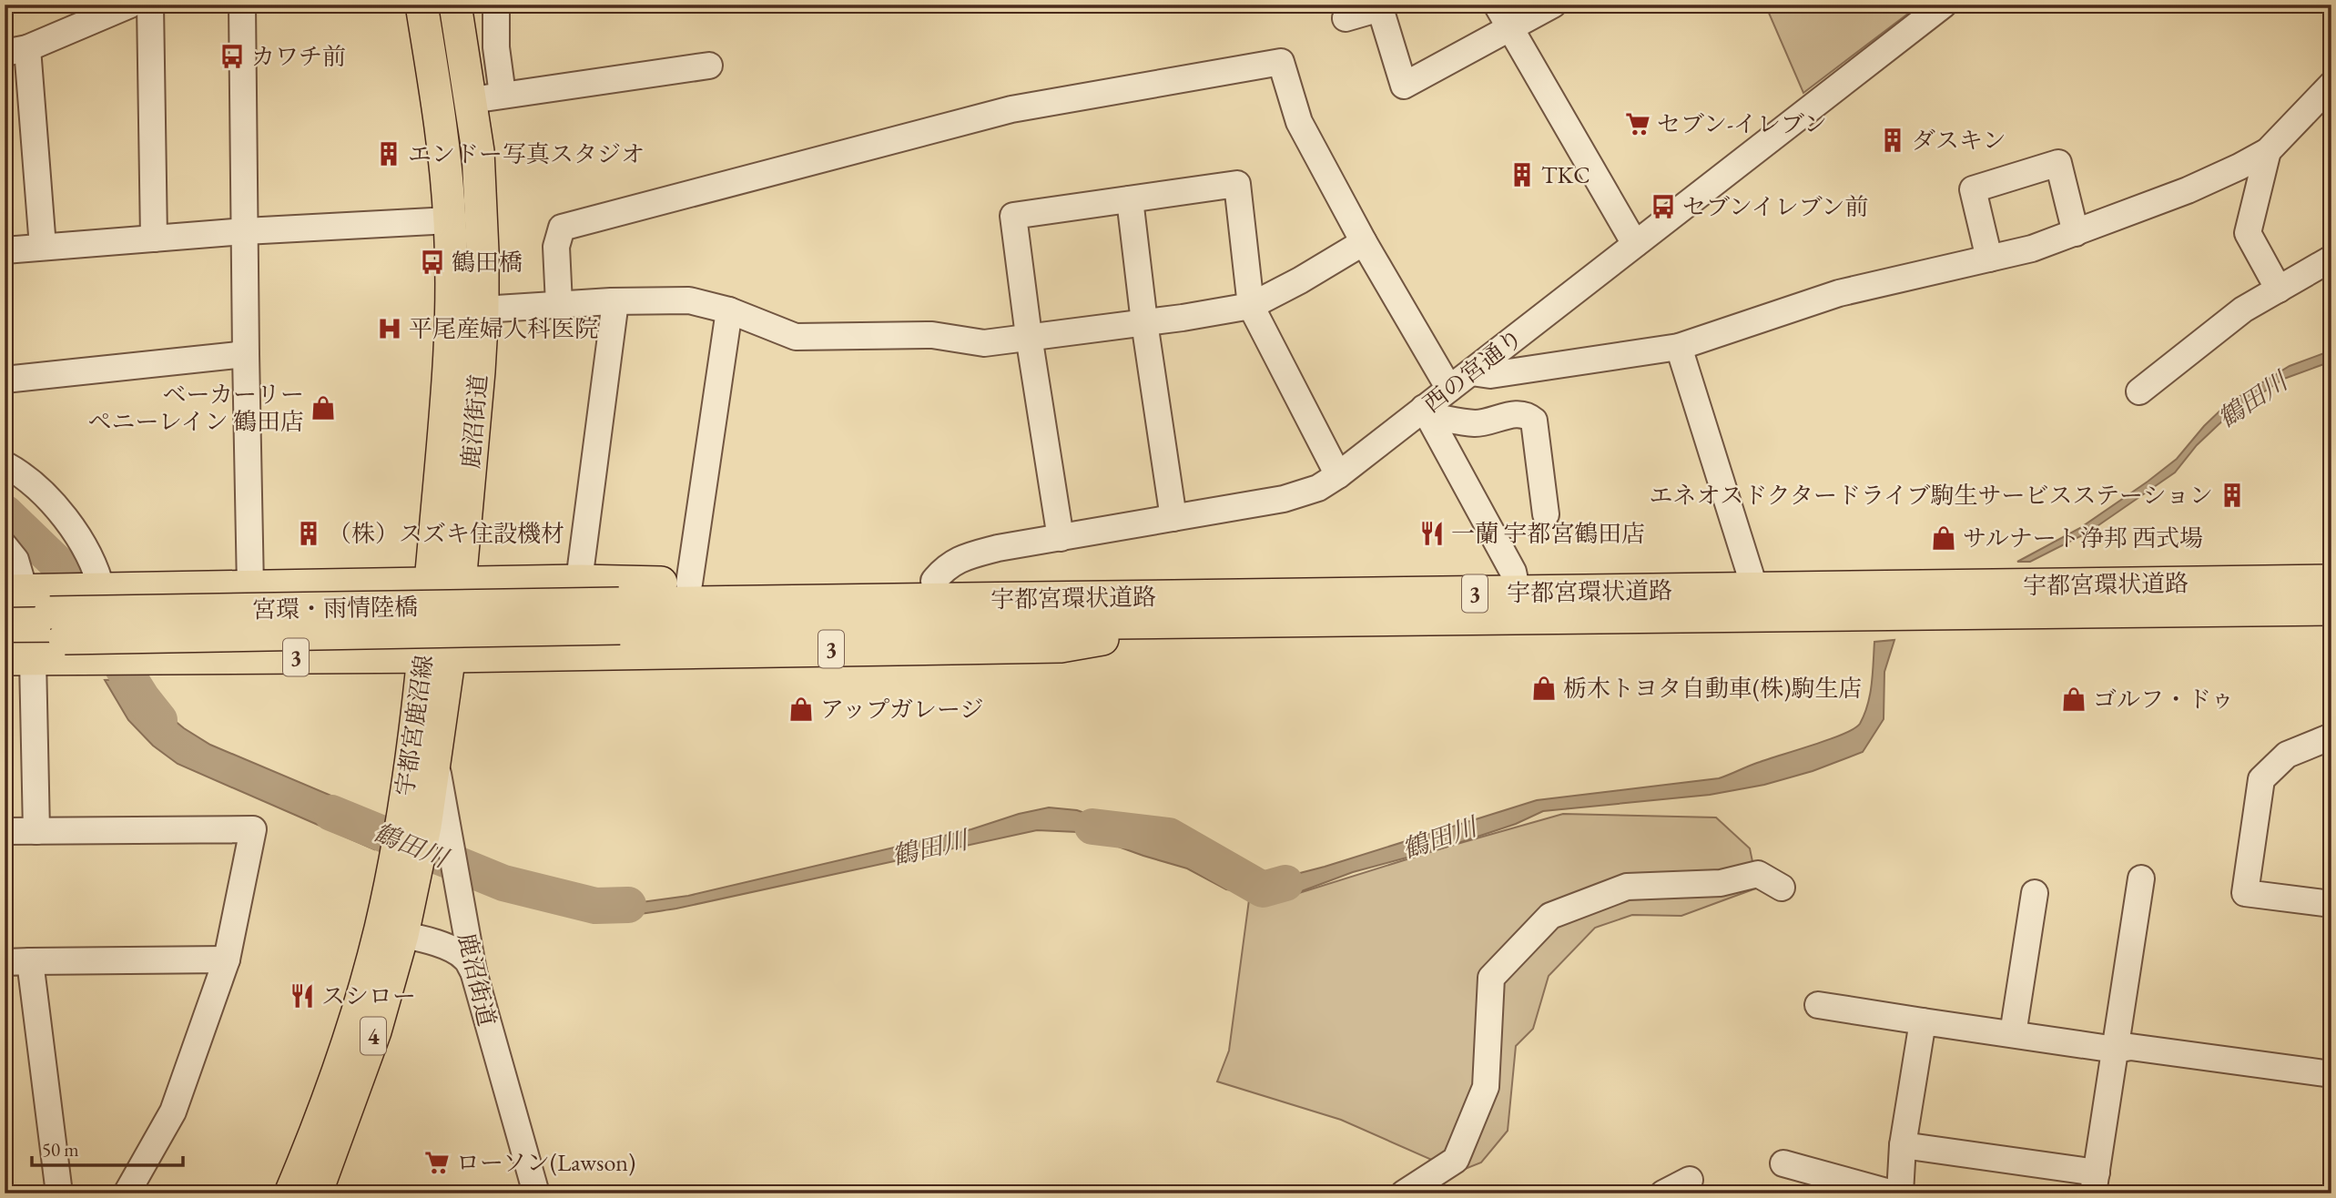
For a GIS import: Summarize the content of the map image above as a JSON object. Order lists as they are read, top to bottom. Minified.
{"streets":{"main road":["鹿沼街道","宇都宮環状道路","3","宮環・雨情陸橋","宇都宮鹿沼線","4"],"street":["西の宮通り"]},"crossings":[["西の宮通り","3"],["鹿沼街道","3"],["鹿沼街道","宇都宮鹿沼線"],["宇都宮環状道路","3"],["宇都宮環状道路","宮環・雨情陸橋"],["3","宮環・雨情陸橋"],["3","宇都宮鹿沼線"]],"water":["鶴田川"],"places":{"bus stop":["カワチ前","セブンイレブン前","鶴田橋"],"supermarket":["セブン-イレブン","ローソン(Lawson)"],"building":["ダスキン","エンドー写真スタジオ","TKC","エネオスドクタードライブ駒生サービスステーション","（株）スズキ住設機材"],"hospital":["平尾産婦人科医院"],"shop":["ベーカーリー ペニーレイン 鶴田店","サルナート浄邦 西式場","栃木トヨタ自動車(株)駒生店","ゴルフ・ドゥ","アップガレージ"],"restaurant":["一蘭 宇都宮鶴田店","スシロー"]},"scale_bar":"50 m"}
